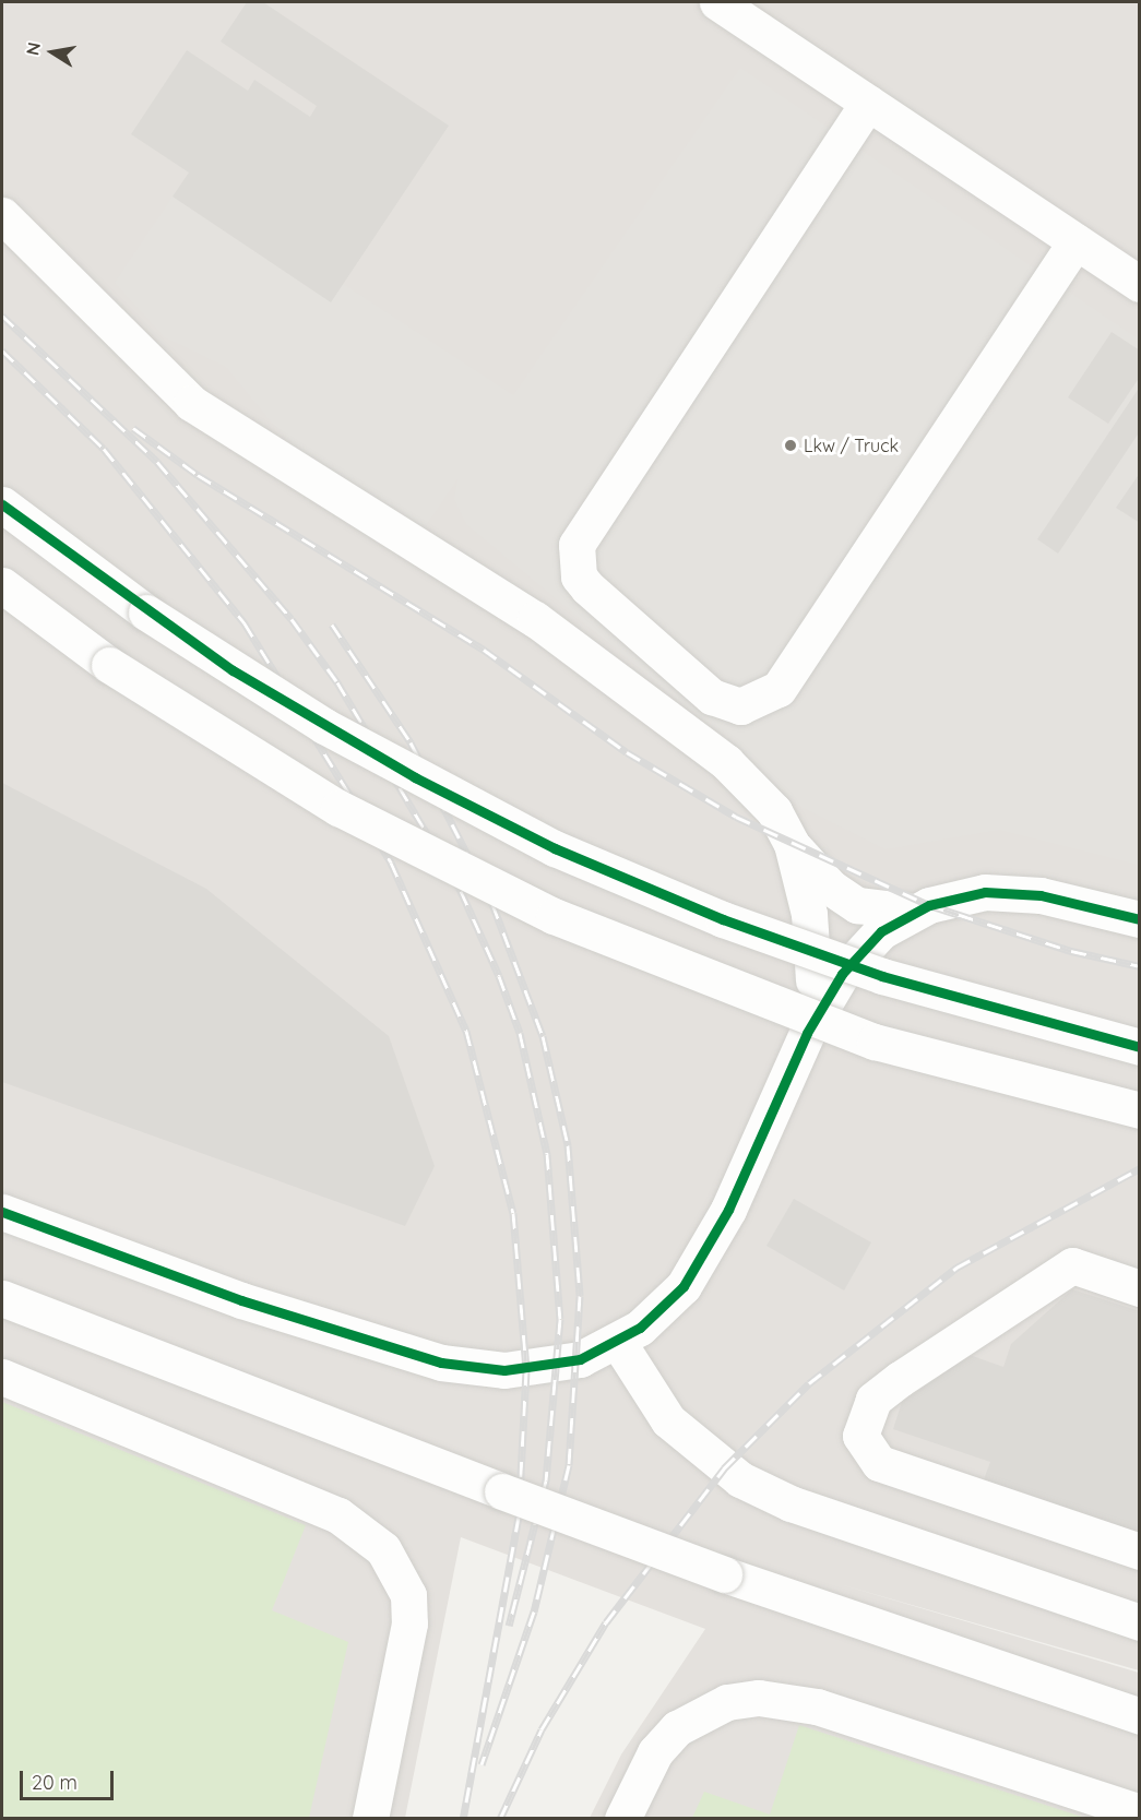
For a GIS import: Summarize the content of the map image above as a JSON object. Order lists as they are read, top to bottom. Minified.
{"places":["Lkw / Truck"],"scale_bar":"20 m","north":"left"}
